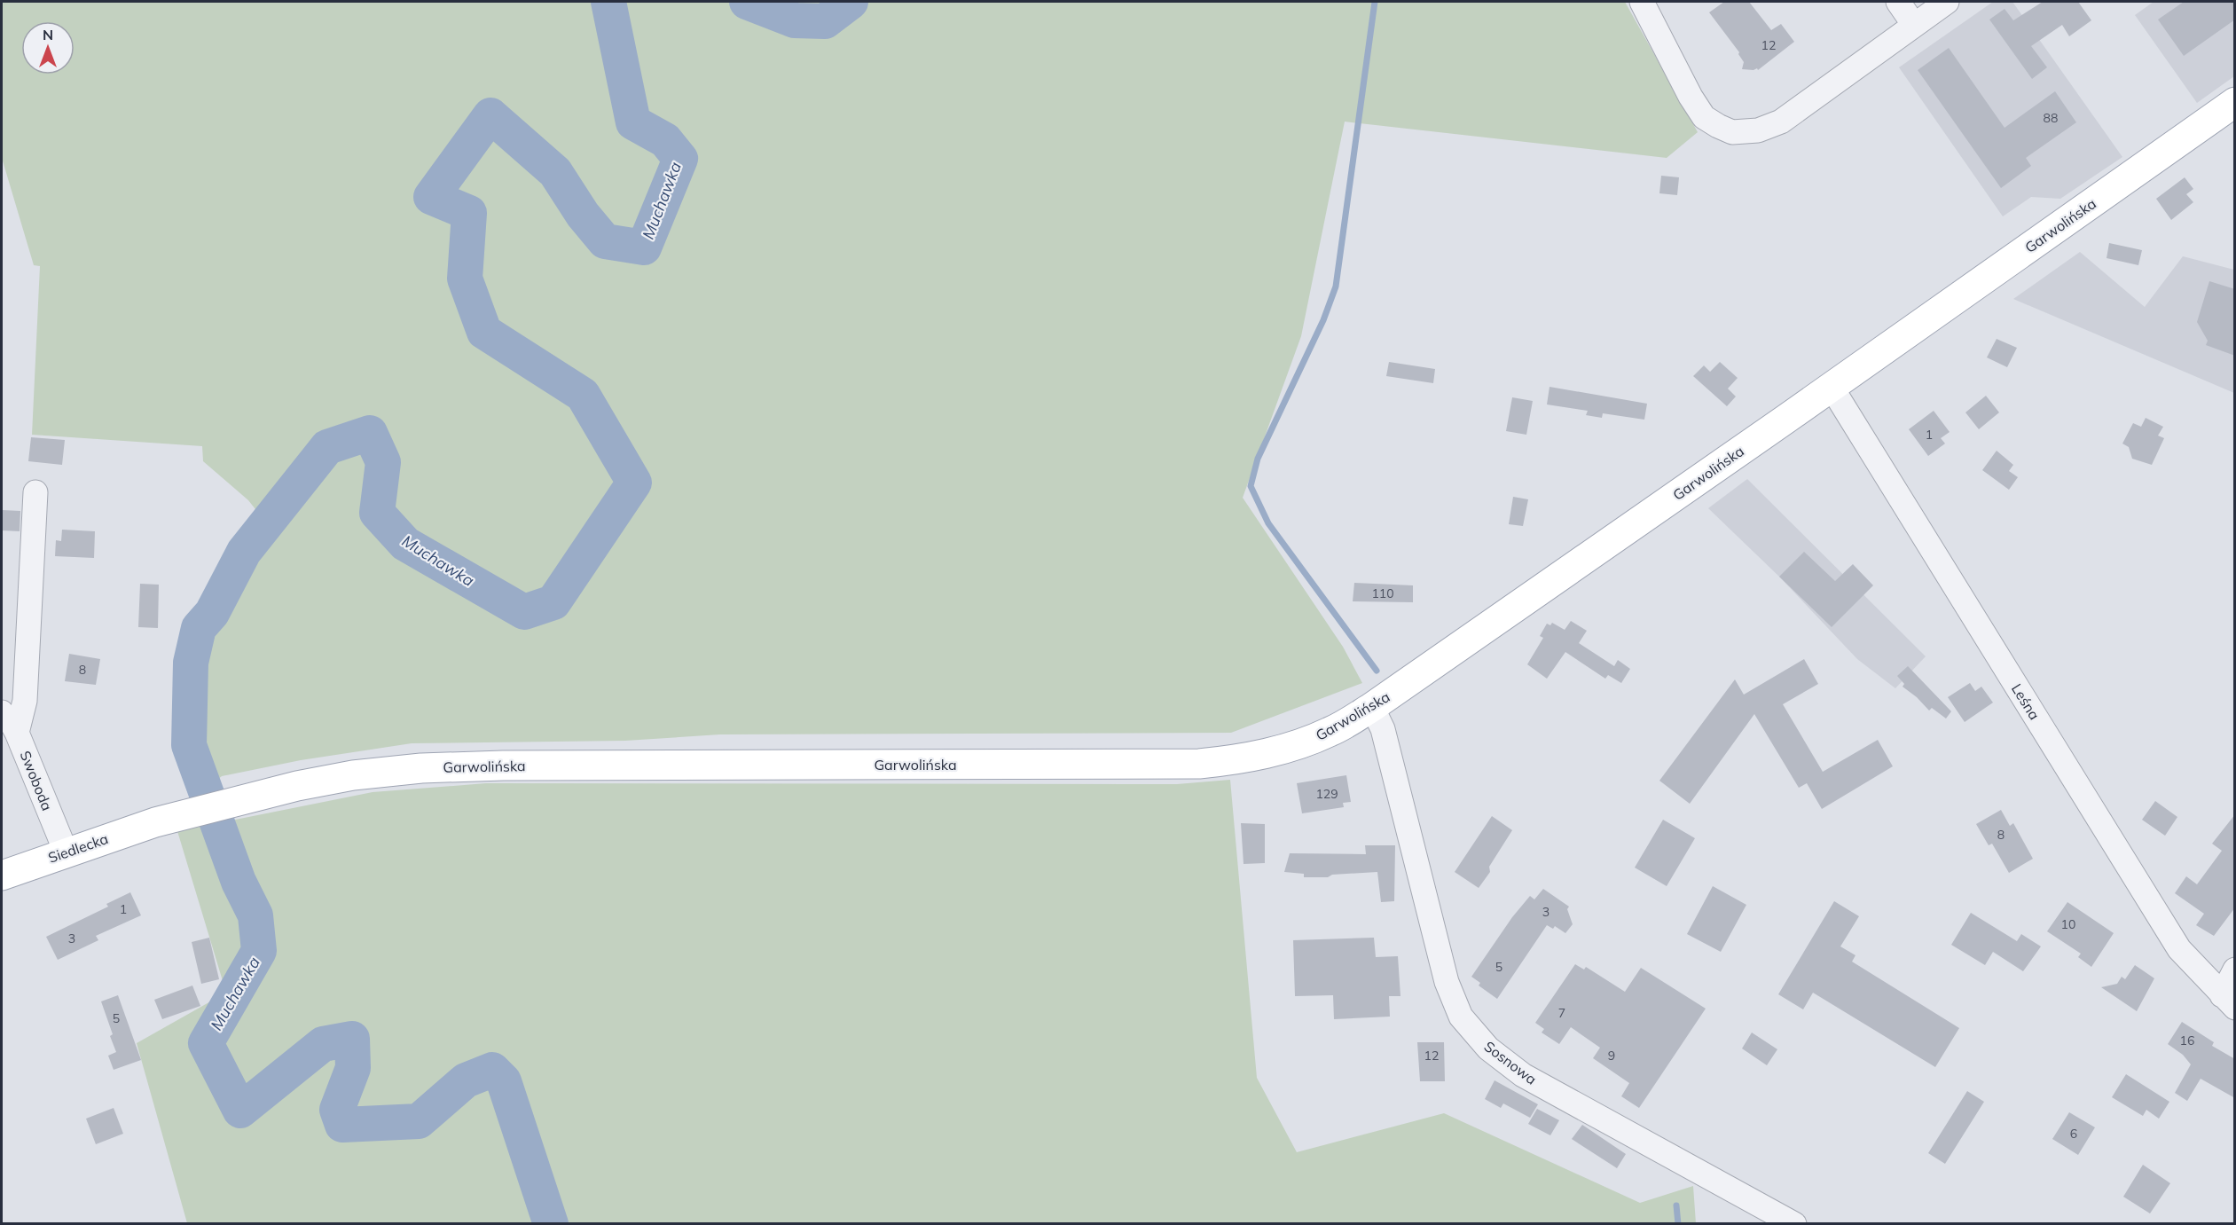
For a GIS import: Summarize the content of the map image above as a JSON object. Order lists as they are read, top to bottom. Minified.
{"streets":{"main road":["Garwolińska","Siedlecka"],"street":["Leśna","Swoboda","Sosnowa"]},"crossings":[["Garwolińska","Leśna"],["Garwolińska","Siedlecka"],["Garwolińska","Sosnowa"],["Swoboda","Siedlecka"]],"water":["Muchawka"],"house_numbers":["12","88","1","110","8","129","8","1","3","10","3","5","7","5","16","12","9","6"],"north":"top"}
